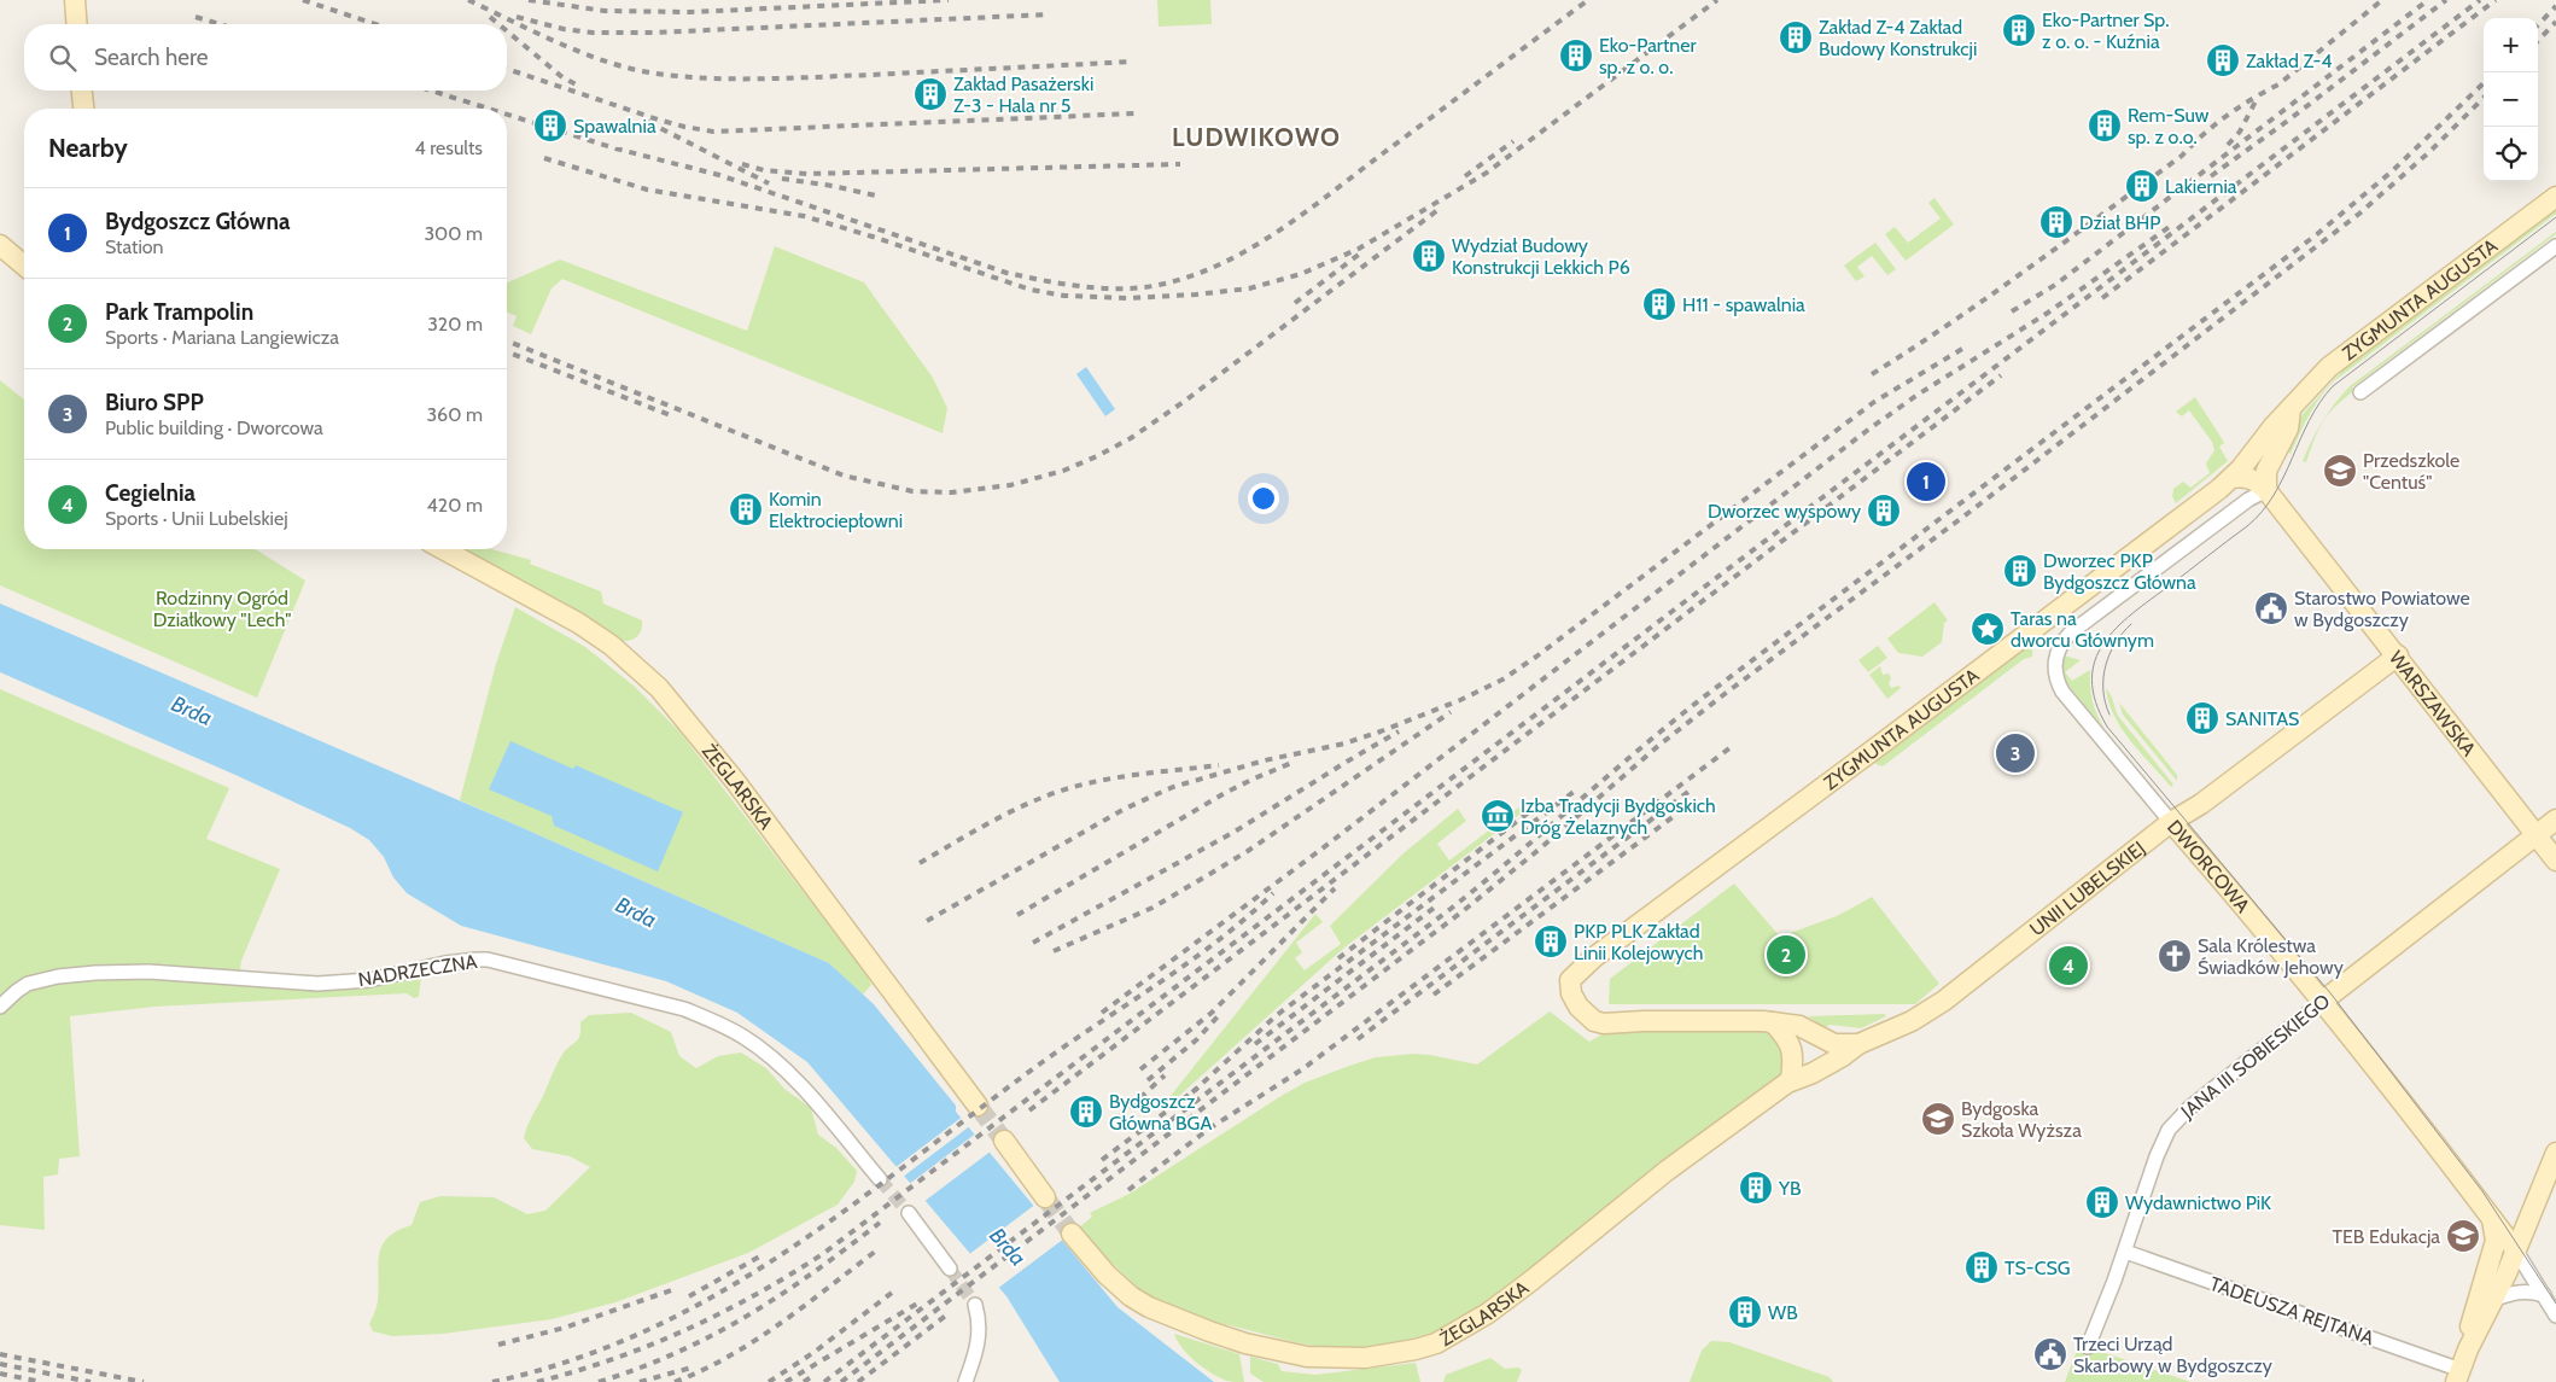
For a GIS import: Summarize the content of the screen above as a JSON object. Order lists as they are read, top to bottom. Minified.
{"streets":{"street":["ZYGMUNTA AUGUSTA","WARSZAWSKA","ŻEGLARSKA","DWORCOWA","UNII LUBELSKIEJ","NADRZECZNA","JANA III SOBIESKIEGO","TADEUSZA REJTANA"]},"crossings":[["WARSZAWSKA","DWORCOWA"],["WARSZAWSKA","UNII LUBELSKIEJ"],["WARSZAWSKA","JANA III SOBIESKIEGO"],["ŻEGLARSKA","UNII LUBELSKIEJ"],["DWORCOWA","UNII LUBELSKIEJ"],["DWORCOWA","JANA III SOBIESKIEGO"],["JANA III SOBIESKIEGO","TADEUSZA REJTANA"]],"districts":["LUDWIKOWO"],"water":["Brda"],"parks":["Rodzinny Ogród Działkowy \"Lech\""],"places":{"building":["Eko-Partner Sp. z o. o. - Kuźnia","Zakład Z-4 Zakład Budowy Konstrukcji","Eko-Partner sp. z o. o.","Zakład Z-4","Zakład Pasażerski Z-3 - Hala nr 5","Spawalnia","Rem-Suw sp. z o.o.","Lakiernia","Dział BHP","Wydział Budowy Konstrukcji Lekkich P6","H11 - spawalnia","Komin Elektrociepłowni","Dworzec wyspowy","Dworzec PKP Bydgoszcz Główna","SANITAS","PKP PLK Zakład Linii Kolejowych","Bydgoszcz Główna BGA","YB","Wydawnictwo PiK","TS-CSG","WB"],"school or university":["Przedszkole \"Centuś\"","Bydgoska Szkoła Wyższa","TEB Edukacja"],"public building":["Starostwo Powiatowe w Bydgoszczy","Trzeci Urząd Skarbowy w Bydgoszczy"],"place":["Taras na dworcu Głównym"],"museum":["Izba Tradycji Bydgoskich Dróg Żelaznych"],"church":["Sala Królestwa Świadków Jehowy"]},"page":{"map_buttons":["+","−"],"search":"Search here","heading":["Nearby","4 results"],"list":[{"mark":"1","name":"Bydgoszcz Główna","note":"Station","value":"300 m"},{"mark":"2","name":"Park Trampolin","note":"Sports · Mariana Langiewicza","value":"320 m"},{"mark":"3","name":"Biuro SPP","note":"Public building · Dworcowa","value":"360 m"},{"mark":"4","name":"Cegielnia","note":"Sports · Unii Lubelskiej","value":"420 m"}],"pins":["1","3","2","4"]}}
